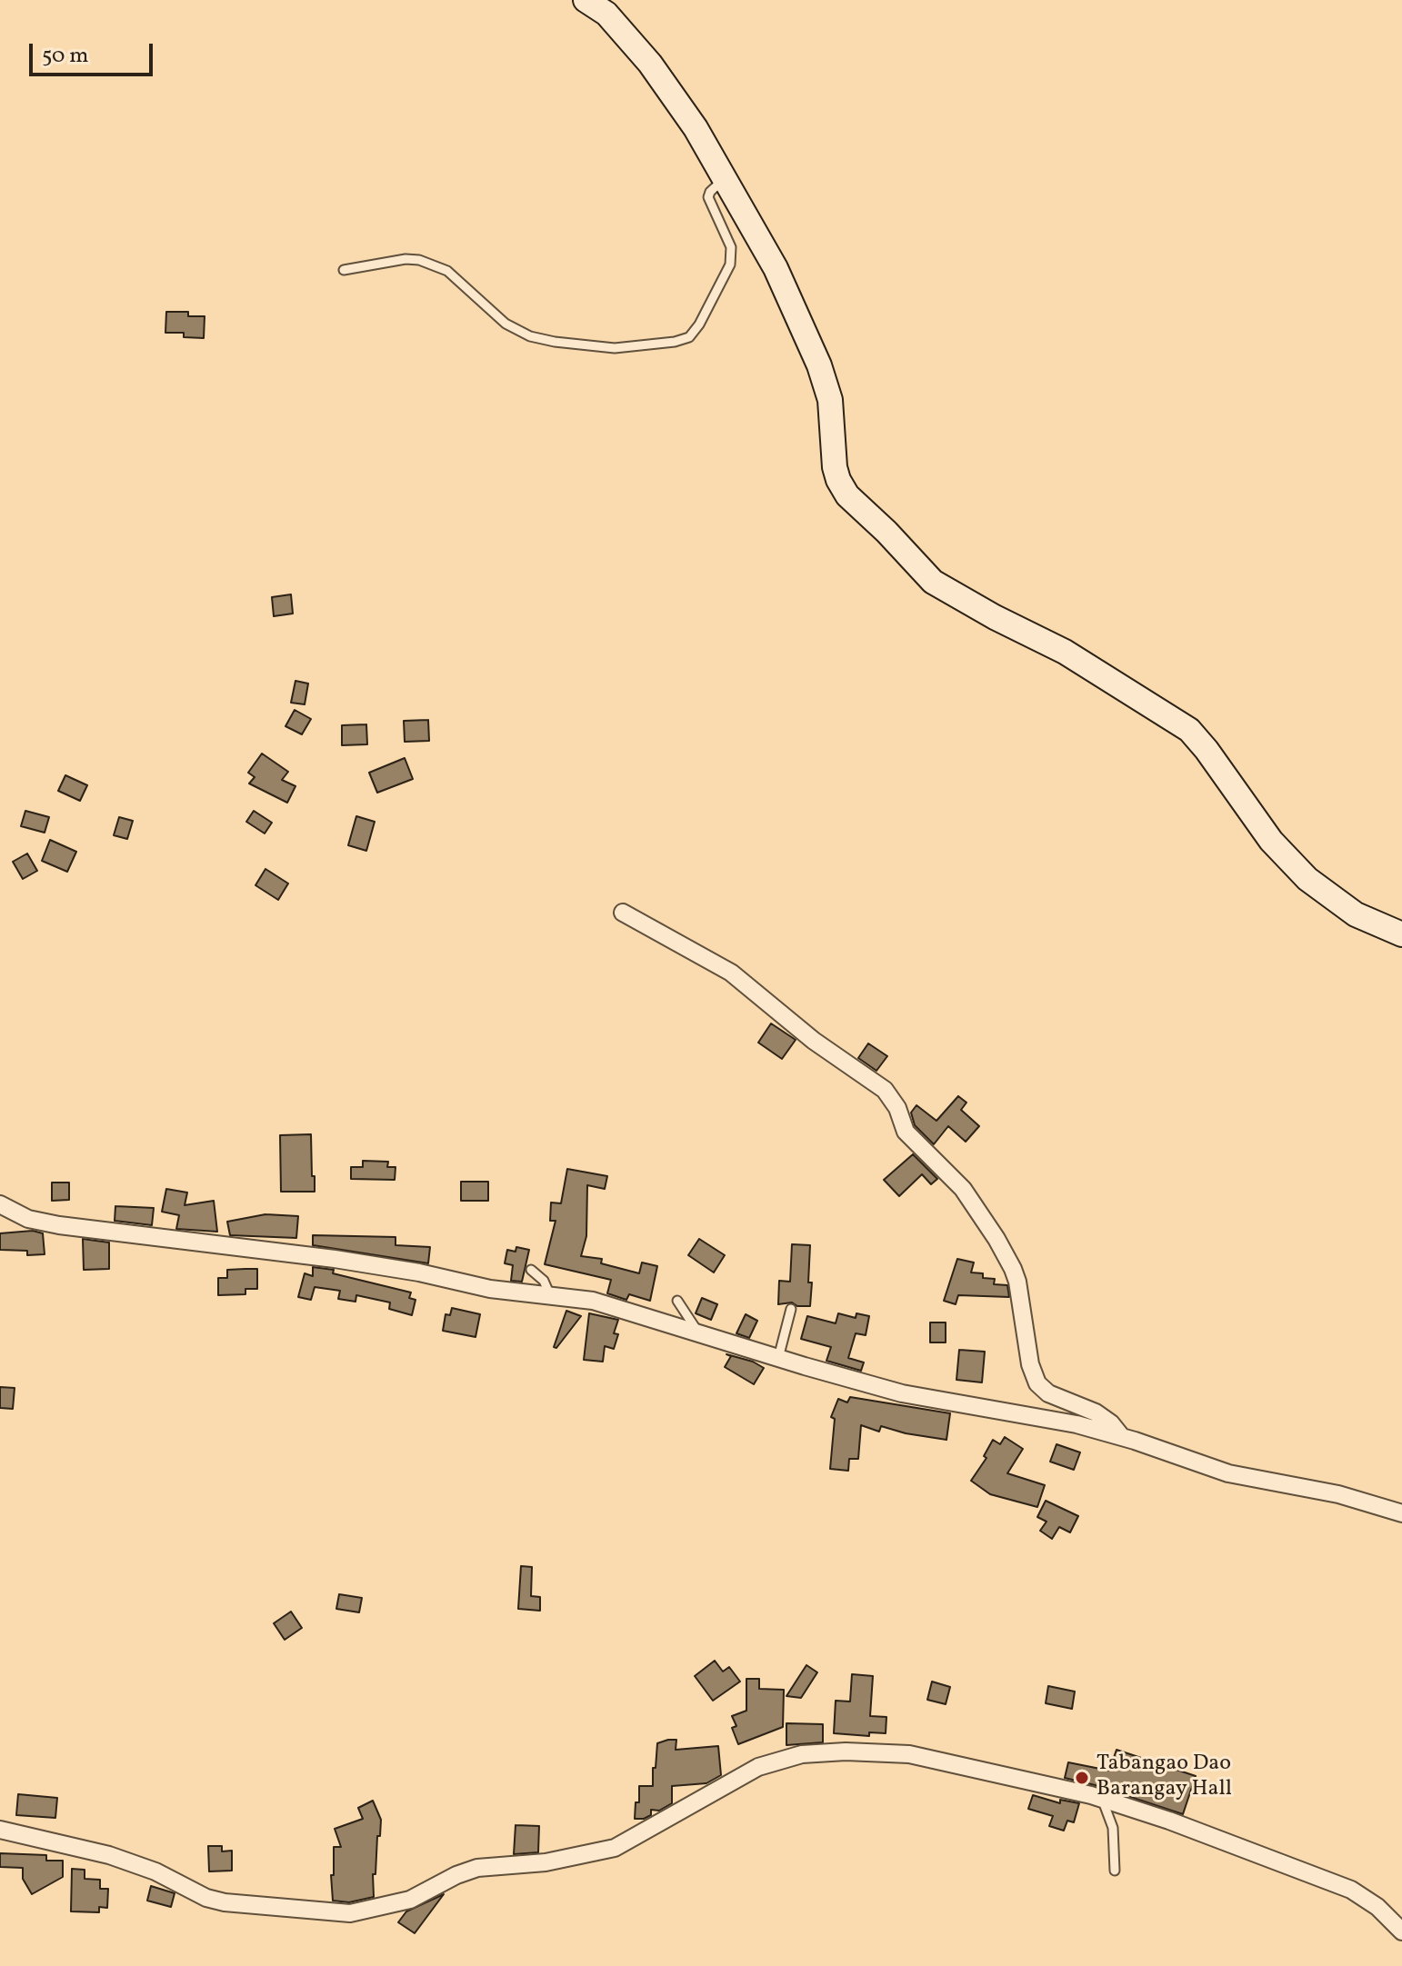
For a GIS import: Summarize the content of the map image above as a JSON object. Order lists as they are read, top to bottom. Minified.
{"places":["Tabangao Dao Barangay Hall"],"scale_bar":"50 m"}
